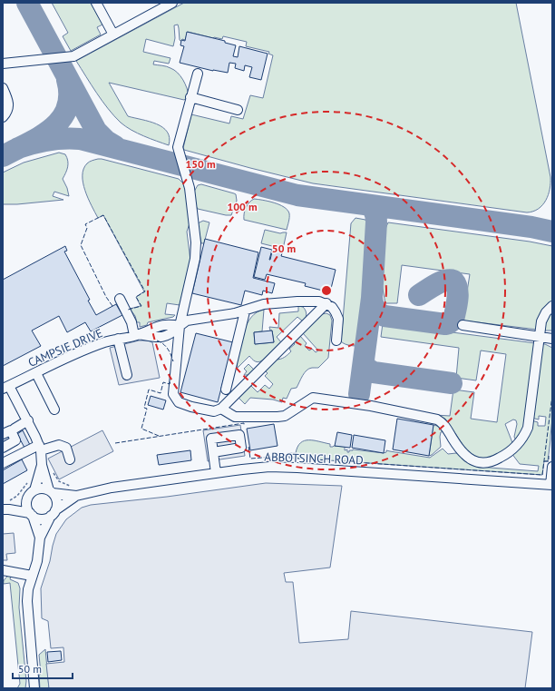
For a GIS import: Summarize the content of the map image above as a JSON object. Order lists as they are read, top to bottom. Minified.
{"streets":{"street":["CAMPSIE DRIVE","ABBOTSINCH ROAD"]},"scale_bar":"50 m","rings":["150 m","100 m","50 m"]}
